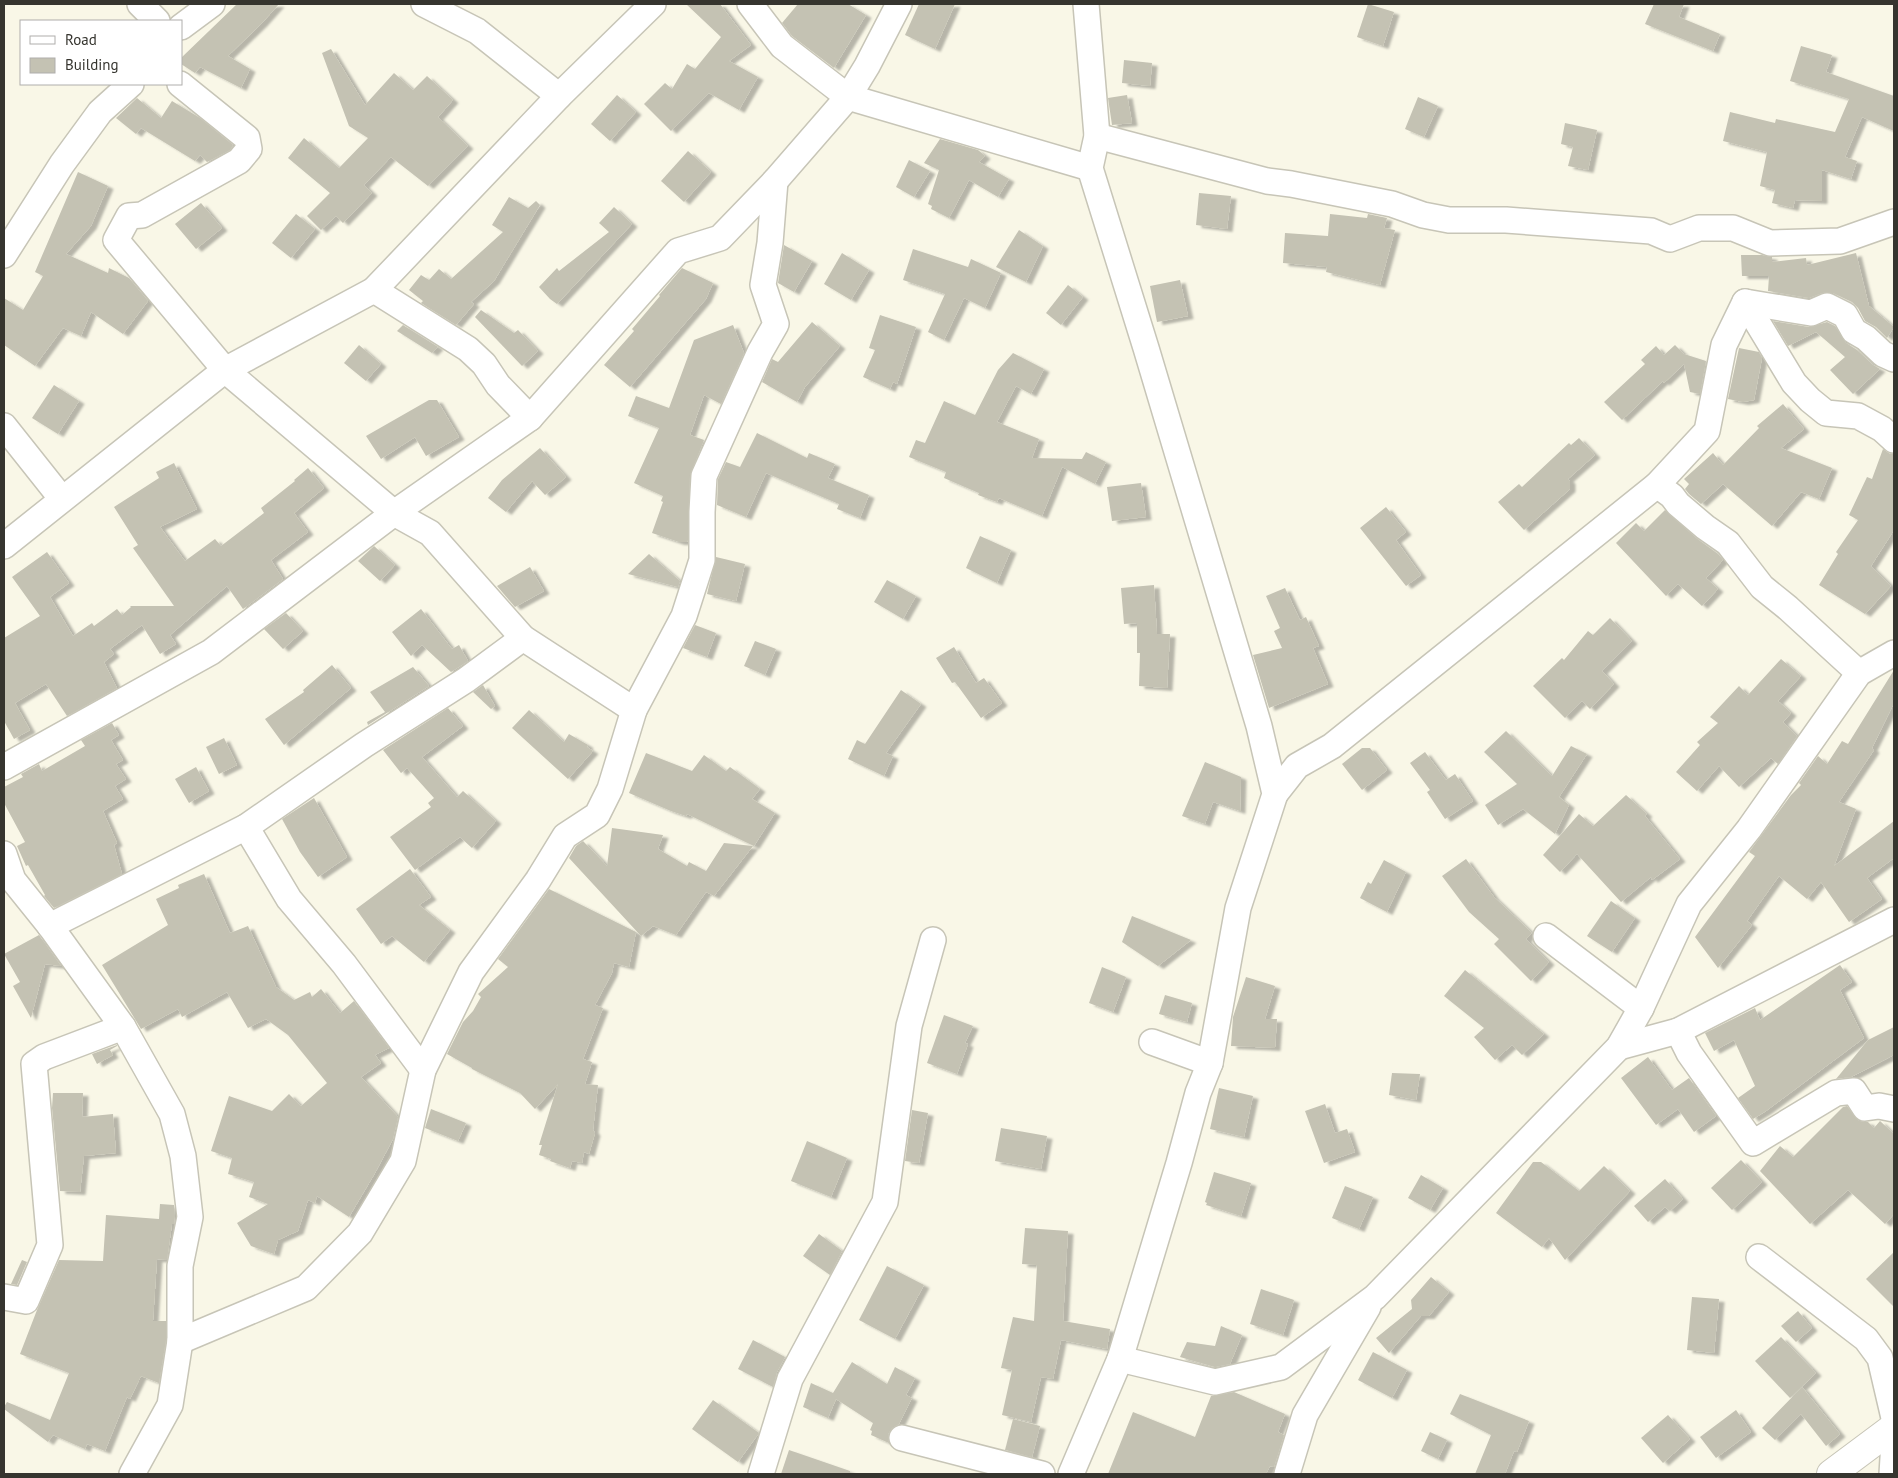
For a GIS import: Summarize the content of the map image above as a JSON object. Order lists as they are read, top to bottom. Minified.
{"legend":["Road","Building"]}
